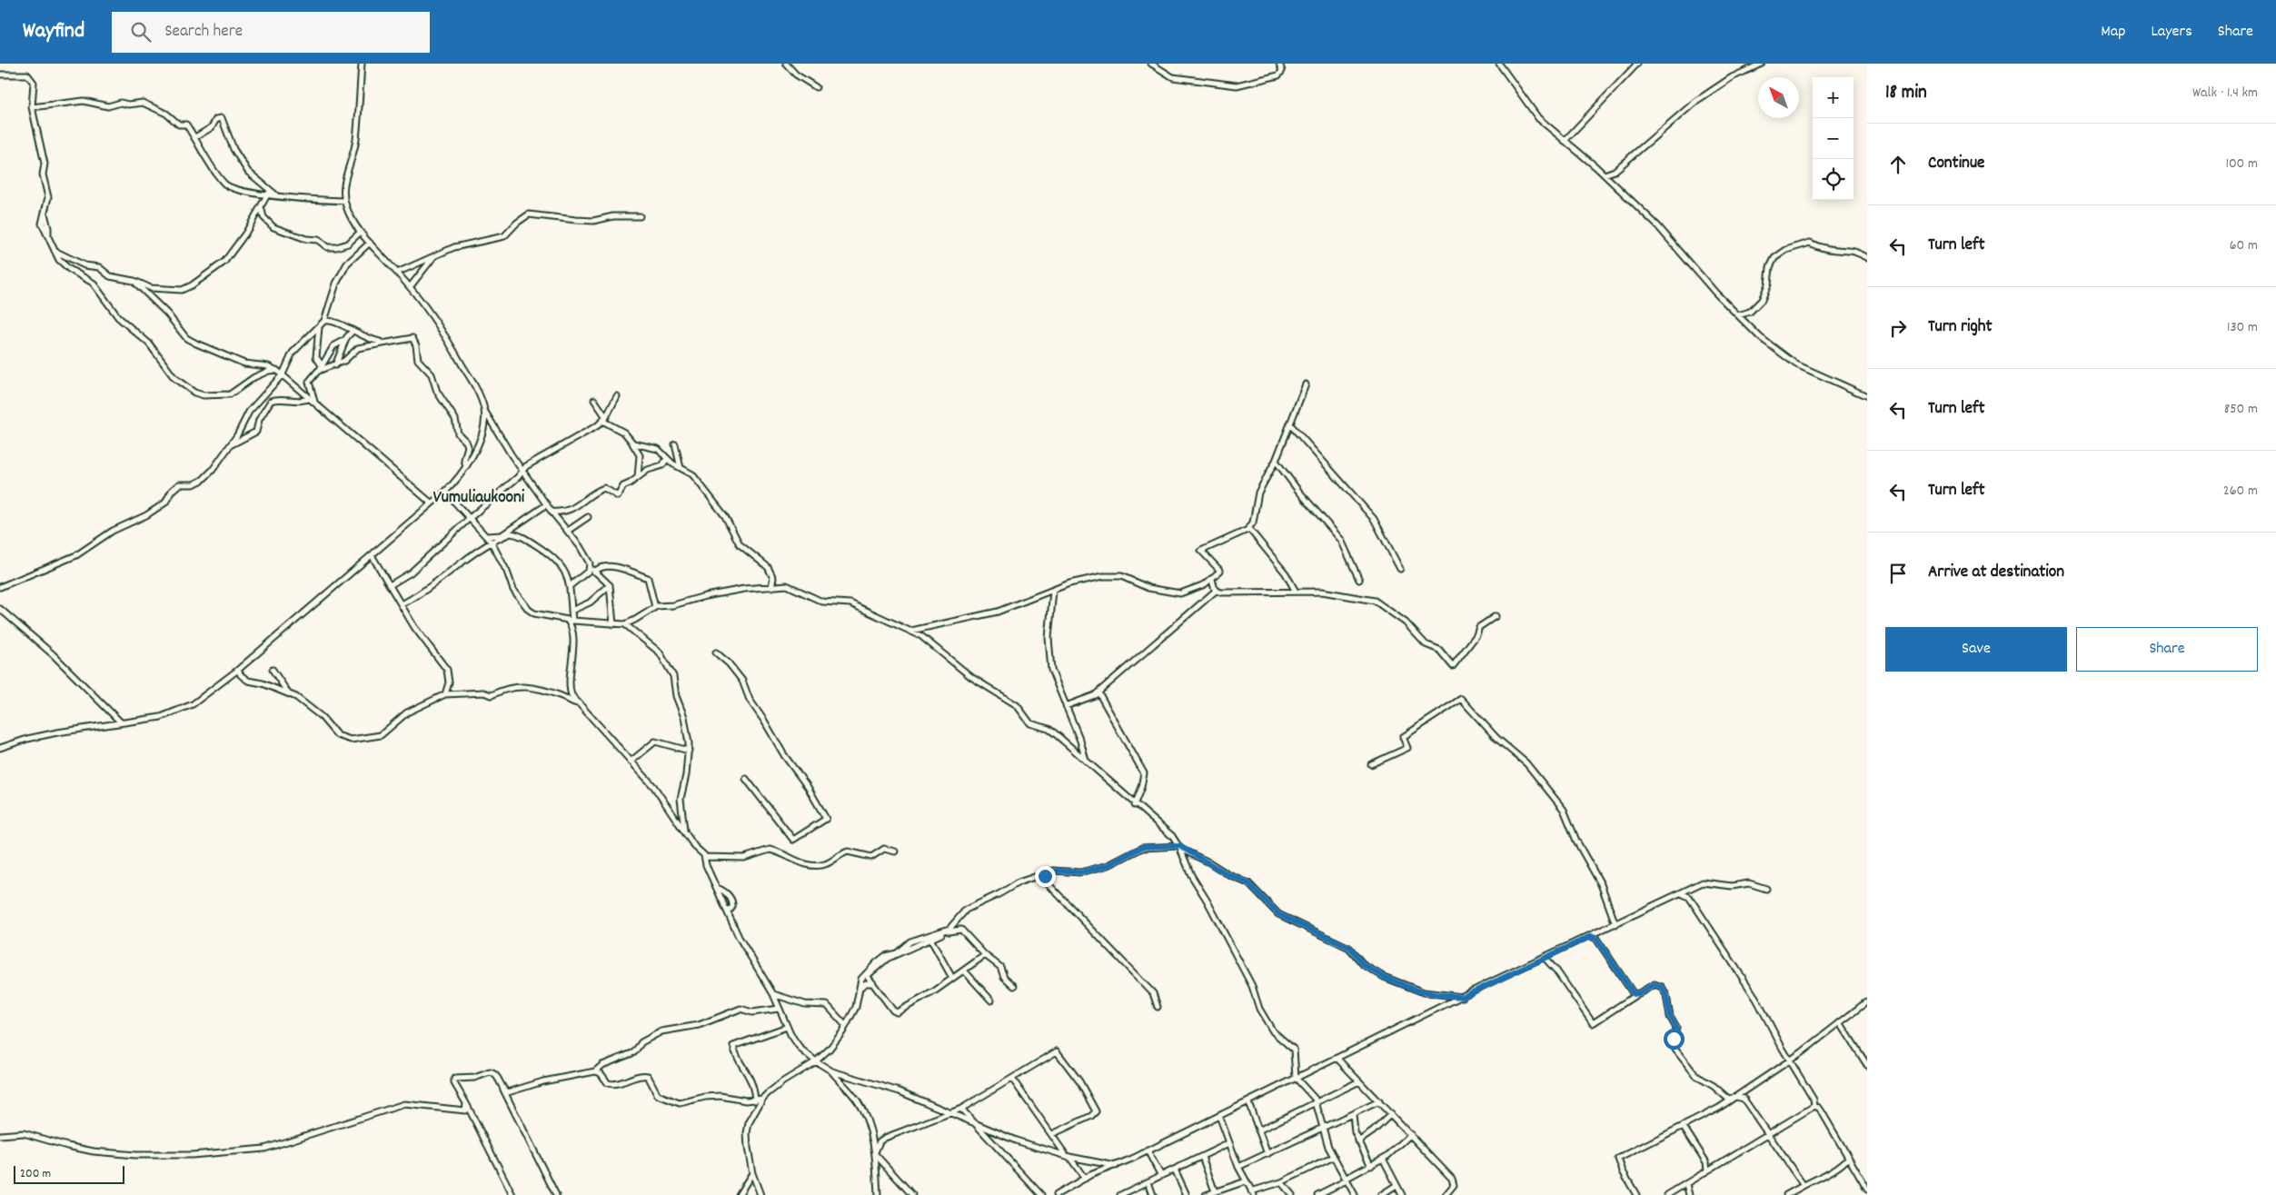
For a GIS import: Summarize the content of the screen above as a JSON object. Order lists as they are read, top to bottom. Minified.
{"districts":["Vumuliaukooni"],"scale_bar":"200 m","north":"top left","page":{"header":"Wayfind","search":"Search here","nav":["Map","Layers","Share"],"heading":["18 min","Walk · 1.4 km"],"map_buttons":["+","−"],"list":[["Continue","100 m"],["Turn left","60 m"],["Turn right","130 m"],["Turn left","850 m"],["Turn left","260 m"],"Arrive at destination"],"buttons":["Save","Share"],"scale":"200 m"}}
